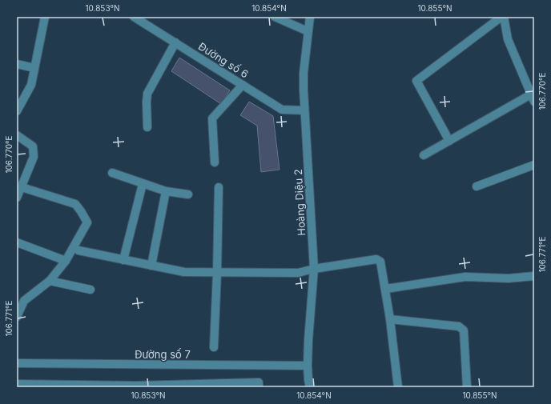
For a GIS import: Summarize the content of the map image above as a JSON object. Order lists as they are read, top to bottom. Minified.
{"streets":{"street":["Đường số 6","Hoàng Diệu 2","Đường số 7"]},"crossings":[["Đường số 6","Hoàng Diệu 2"],["Hoàng Diệu 2","Đường số 7"]],"coordinates":["10.853°N","10.854°N","10.855°N","106.770°E","106.771°E"]}
